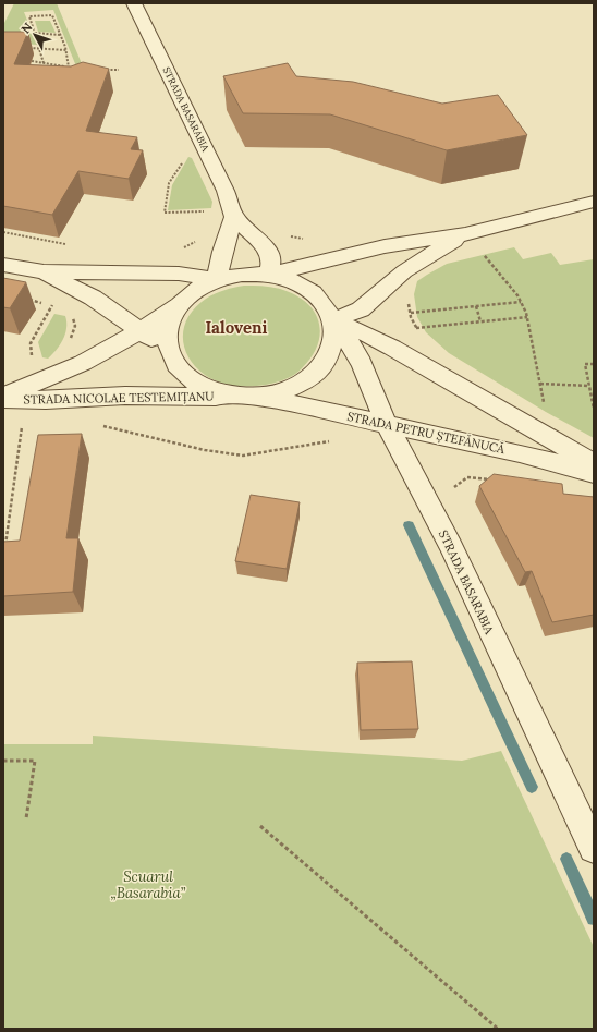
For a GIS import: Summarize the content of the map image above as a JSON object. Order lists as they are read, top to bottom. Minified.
{"streets":{"main road":["STRADA BASARABIA","STRADA NICOLAE TESTEMIȚANU","STRADA PETRU ȘTEFĂNUCĂ"]},"crossings":[["STRADA BASARABIA","STRADA NICOLAE TESTEMIȚANU"],["STRADA BASARABIA","STRADA PETRU ȘTEFĂNUCĂ"],["STRADA NICOLAE TESTEMIȚANU","STRADA PETRU ȘTEFĂNUCĂ"]],"districts":["Ialoveni"],"parks":["Scuarul „Basarabia”"],"north":"top left"}
